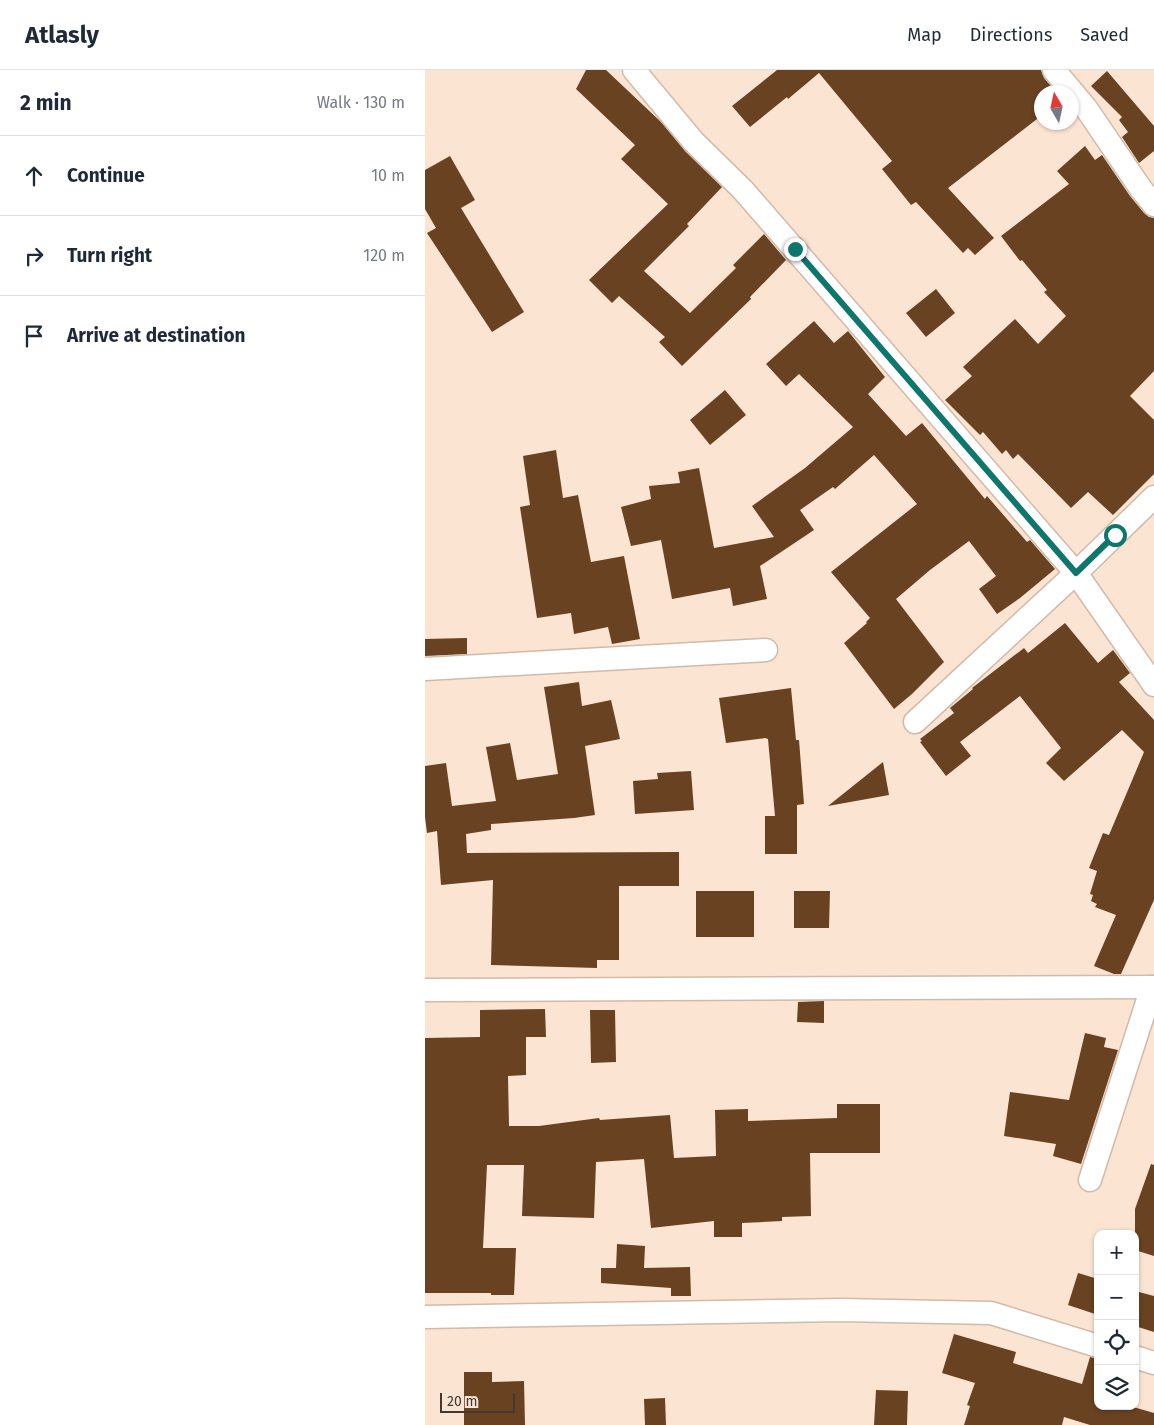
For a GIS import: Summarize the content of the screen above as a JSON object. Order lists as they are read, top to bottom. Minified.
{"scale_bar":"20 m","north":"top","page":{"header":"Atlasly","nav":["Map","Directions","Saved"],"heading":["2 min","Walk · 130 m"],"list":[["Continue","10 m"],["Turn right","120 m"],"Arrive at destination"],"map_buttons":["+","−"],"scale":"20 m"}}
